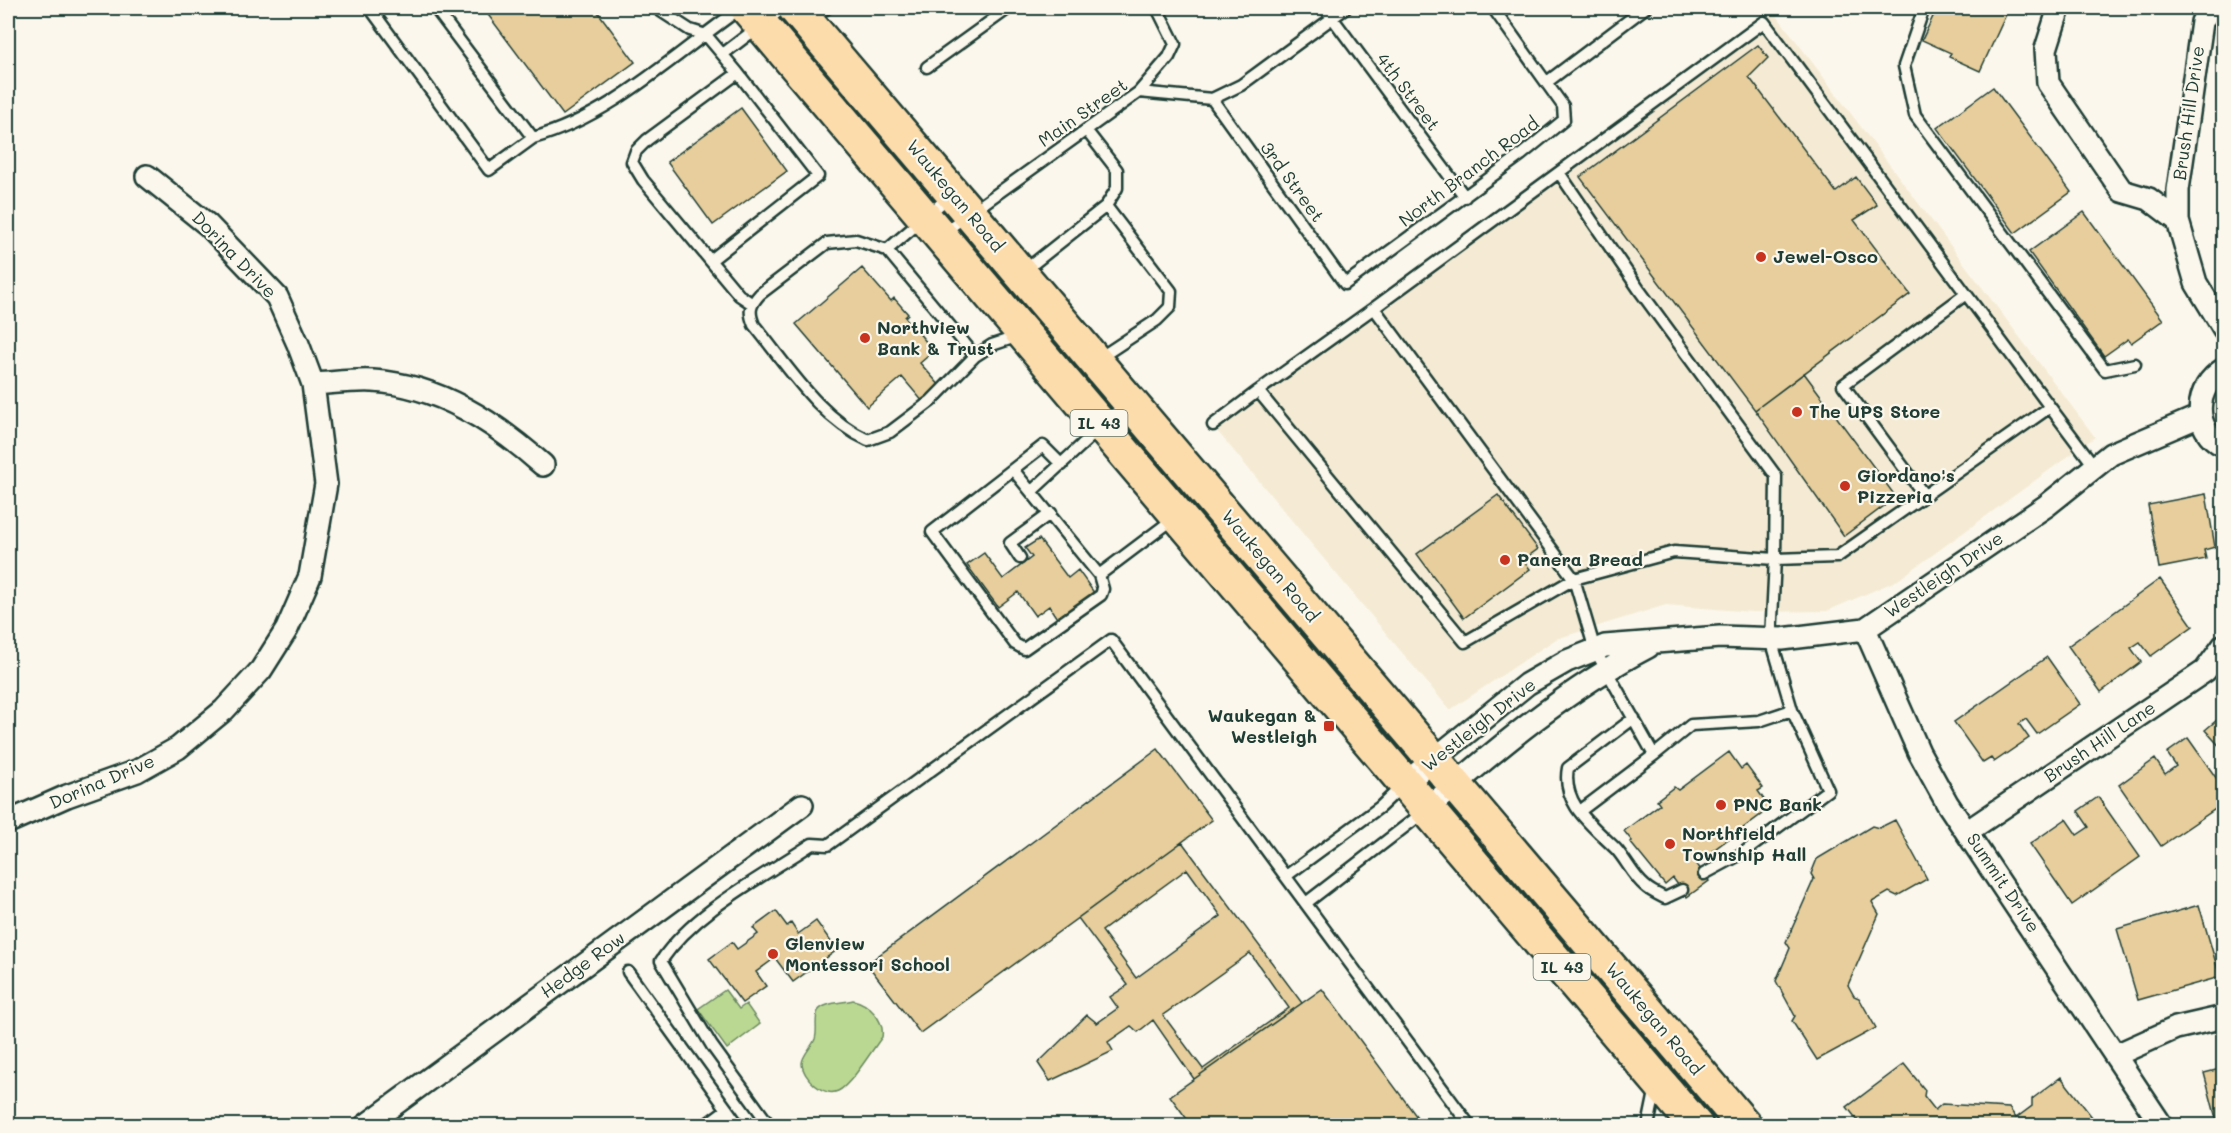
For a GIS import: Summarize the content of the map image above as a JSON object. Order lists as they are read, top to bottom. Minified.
{"streets":{"main road":["Waukegan Road","IL 43"],"street":["Brush Hill Drive","Dorina Drive","Westleigh Drive","Brush Hill Lane","Summit Drive","Hedge Row"],"lane":["4th Street","Main Street","North Branch Road","3rd Street"]},"crossings":[["4th Street","North Branch Road"],["Main Street","3rd Street"],["Main Street","Waukegan Road"],["North Branch Road","3rd Street"],["Waukegan Road","Westleigh Drive"],["Westleigh Drive","Summit Drive"],["Brush Hill Lane","Summit Drive"]],"places":{"other":["Jewel-Osco","Northview Bank & Trust","The UPS Store","Giordano's Pizzeria","Panera Bread","PNC Bank","Northfield Township Hall","Glenview Montessori School"],"transit":["Waukegan & Westleigh"]}}
